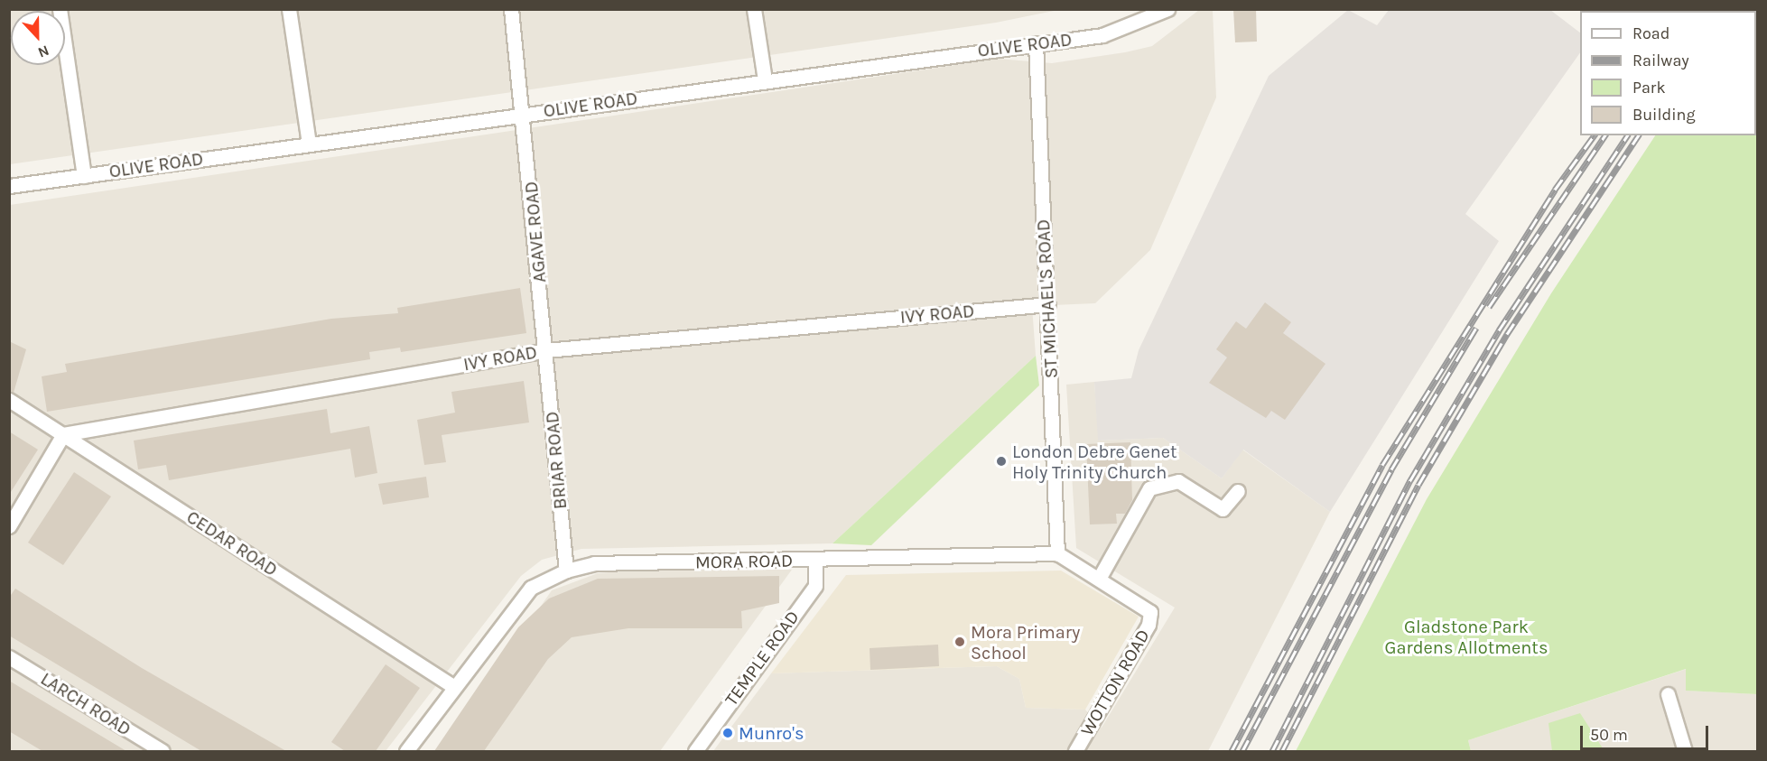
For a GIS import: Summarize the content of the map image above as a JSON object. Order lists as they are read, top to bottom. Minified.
{"streets":{"street":["OLIVE ROAD","AGAVE ROAD","ST MICHAEL'S ROAD","IVY ROAD","BRIAR ROAD","CEDAR ROAD","MORA ROAD","TEMPLE ROAD","WOTTON ROAD","LARCH ROAD"]},"crossings":[["OLIVE ROAD","AGAVE ROAD"],["OLIVE ROAD","ST MICHAEL'S ROAD"],["AGAVE ROAD","IVY ROAD"],["AGAVE ROAD","BRIAR ROAD"],["ST MICHAEL'S ROAD","IVY ROAD"],["ST MICHAEL'S ROAD","MORA ROAD"],["IVY ROAD","BRIAR ROAD"],["IVY ROAD","CEDAR ROAD"],["BRIAR ROAD","MORA ROAD"],["CEDAR ROAD","MORA ROAD"],["MORA ROAD","TEMPLE ROAD"]],"parks":["Gladstone Park Gardens Allotments"],"places":["London Debre Genet Holy Trinity Church","Mora Primary School","Munro's"],"legend":["Road","Railway","Park","Building"],"scale_bar":"50 m","north":"bottom"}
